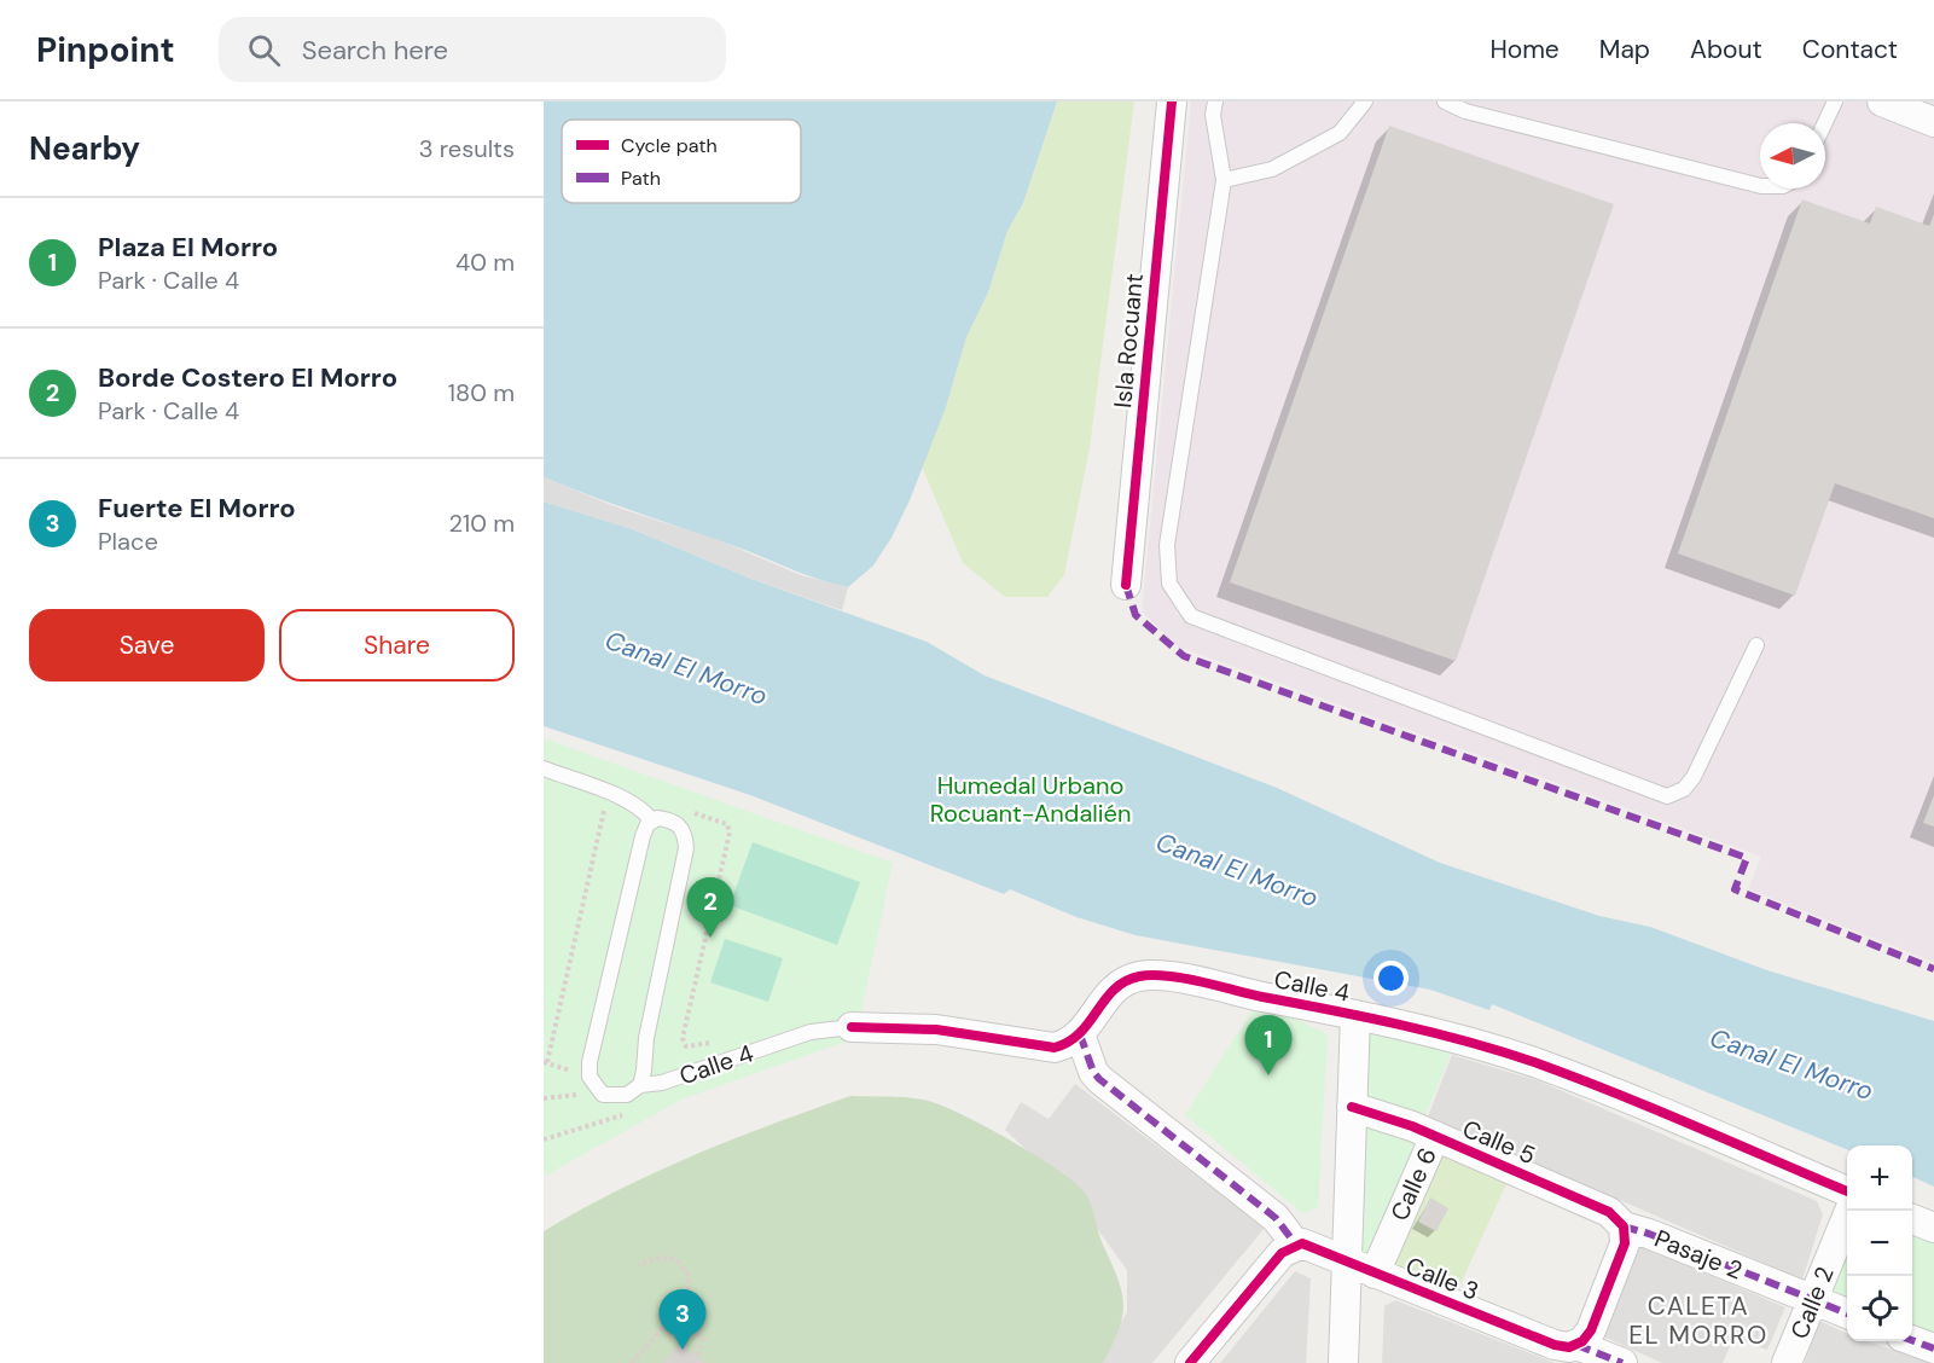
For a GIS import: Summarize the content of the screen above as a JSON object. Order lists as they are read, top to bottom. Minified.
{"streets":{"street":["Isla Rocuant","Calle 4","Calle 5","Calle 6","Pasaje 2","Calle 3","Calle 2"]},"crossings":[["Calle 5","Calle 6"],["Calle 5","Pasaje 2"],["Calle 6","Calle 3"],["Pasaje 2","Calle 2"]],"districts":["CALETA EL MORRO"],"water":["Canal El Morro"],"parks":["Humedal Urbano Rocuant-Andalién"],"legend":["Cycle path","Path"],"north":"left","page":{"header":"Pinpoint","search":"Search here","nav":["Home","Map","About","Contact"],"heading":["Nearby","3 results"],"list":[{"mark":"1","name":"Plaza El Morro","note":"Park · Calle 4","value":"40 m"},{"mark":"2","name":"Borde Costero El Morro","note":"Park · Calle 4","value":"180 m"},{"mark":"3","name":"Fuerte El Morro","note":"Place","value":"210 m"}],"buttons":["Save","Share"],"pins":["2","1","3"],"map_buttons":["+","−"]}}
